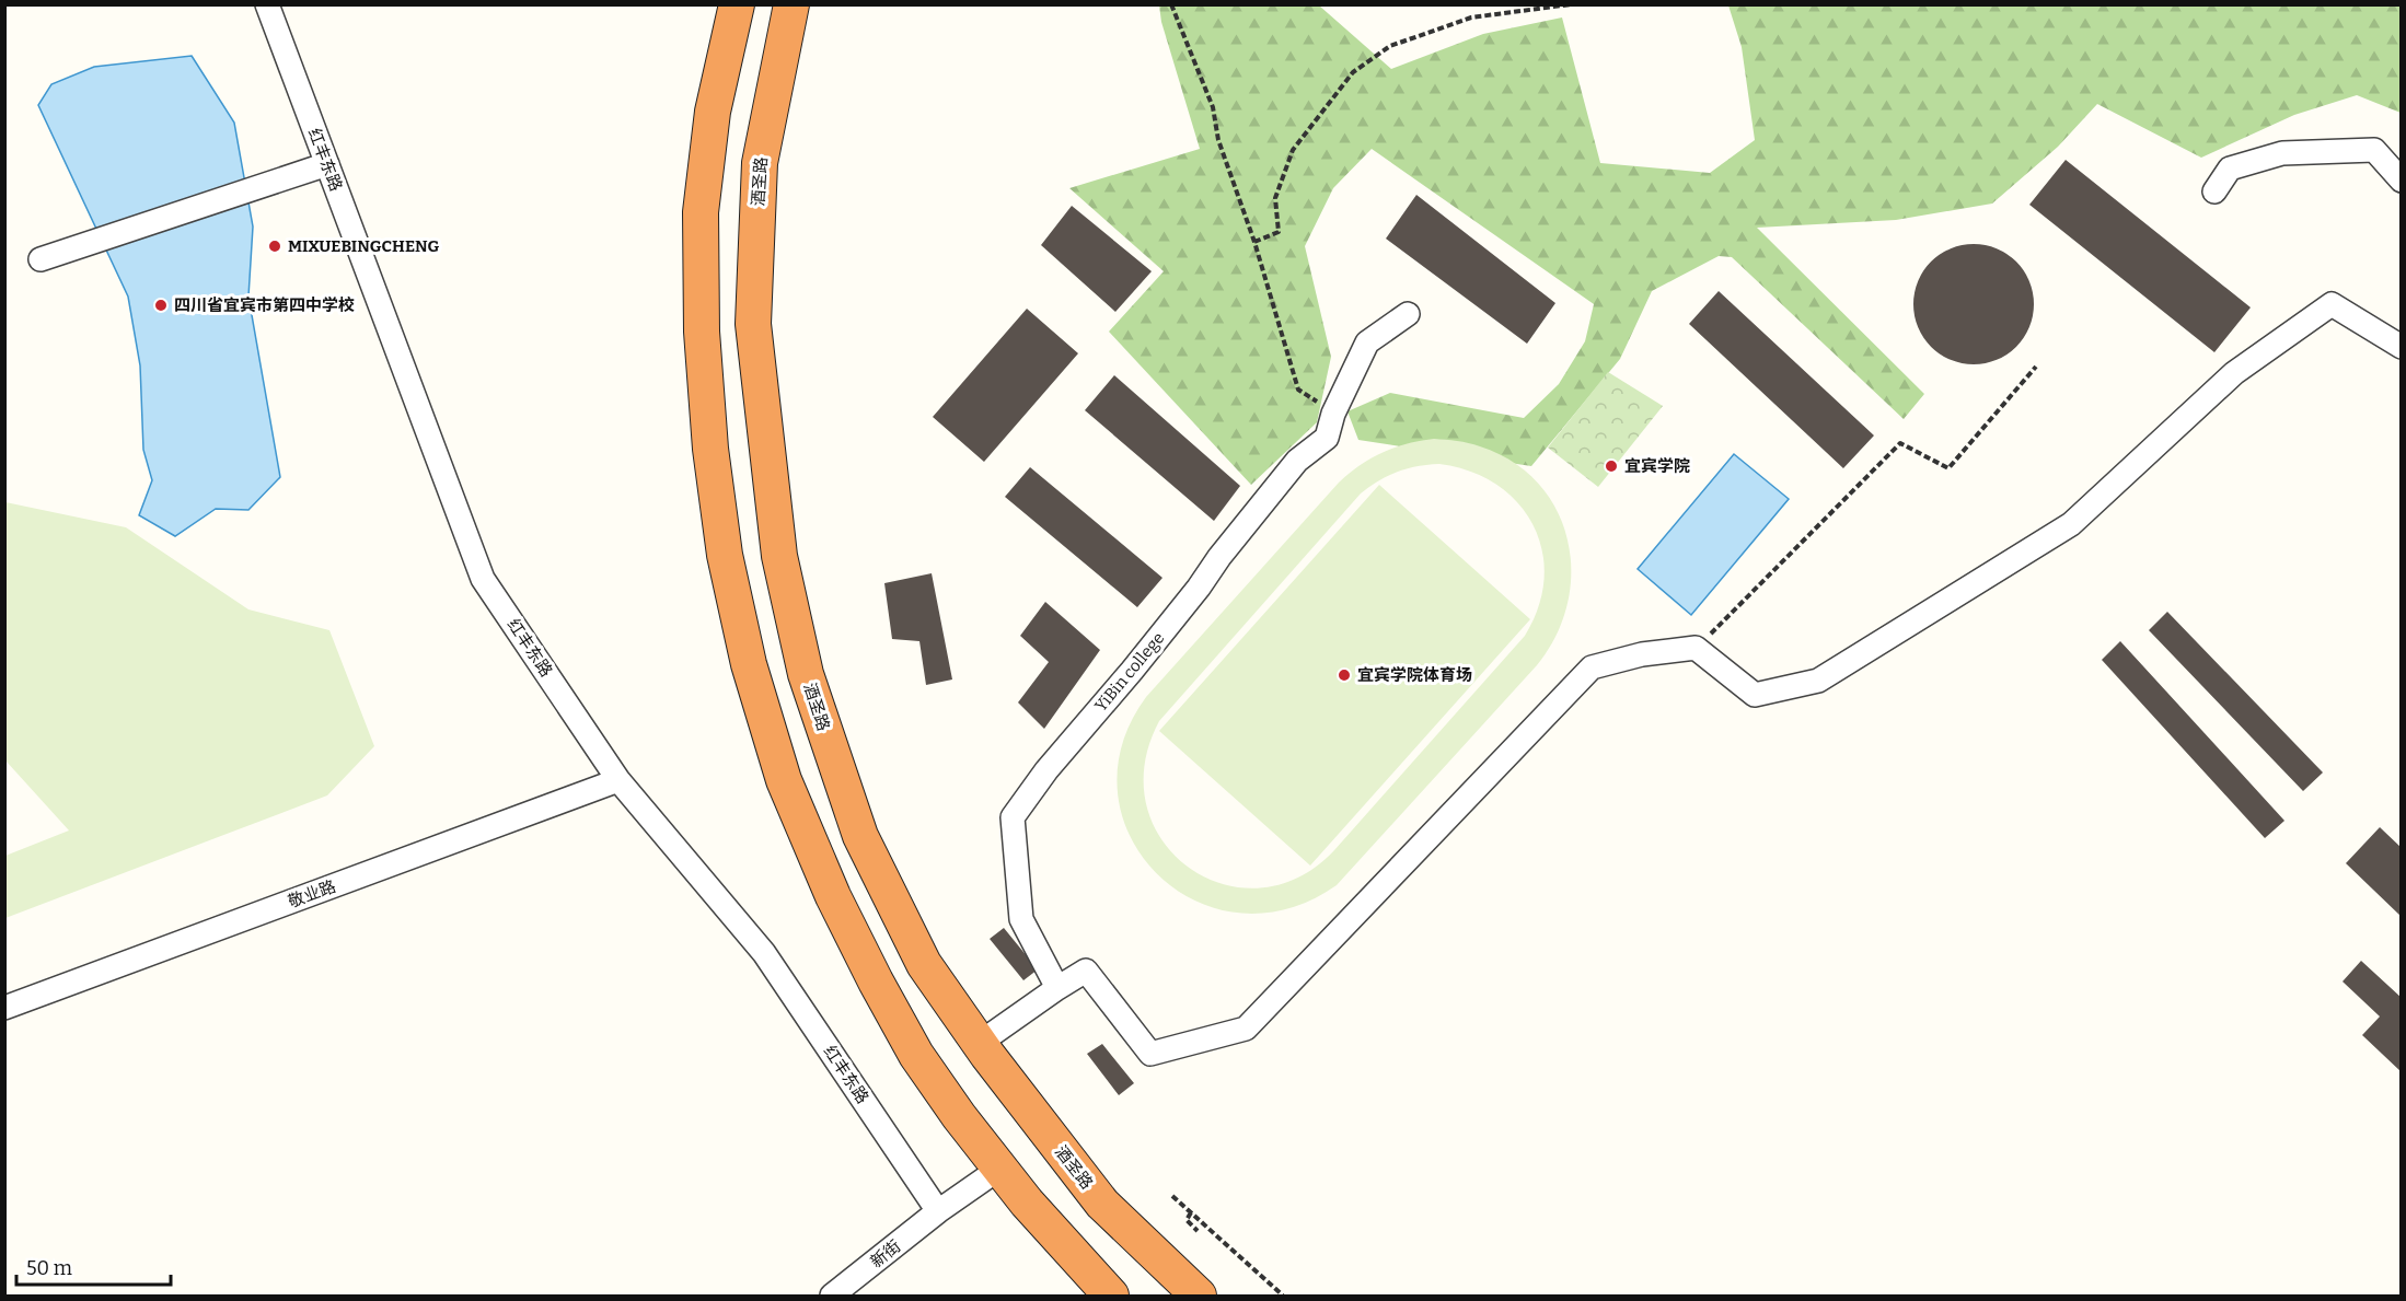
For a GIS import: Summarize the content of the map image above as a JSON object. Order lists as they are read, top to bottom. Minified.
{"streets":{"highway":["酒圣路"],"street":["红丰东路","YiBin college","敬业路","新街"]},"crossings":[["红丰东路","敬业路"],["红丰东路","新街"]],"places":["MIXUEBINGCHENG","四川省宜宾市第四中学校","宜宾学院","宜宾学院体育场"],"scale_bar":"50 m"}
